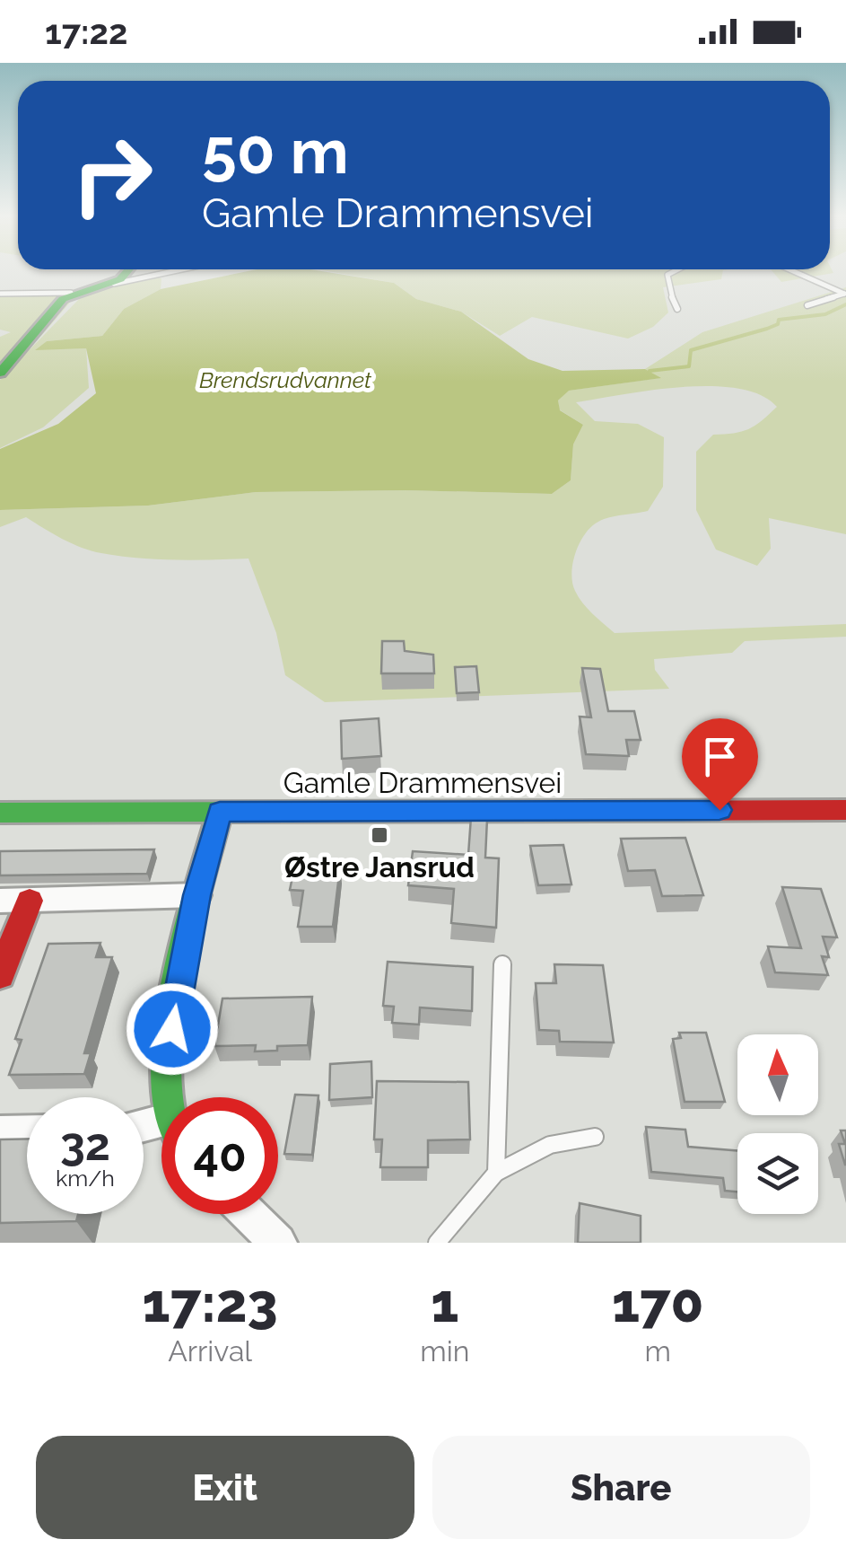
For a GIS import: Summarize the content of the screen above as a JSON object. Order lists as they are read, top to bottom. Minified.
{"streets":{"street":["Gamle Drammensvei"]},"water":["Brendsrudvannet"],"places":{"transit":["Østre Jansrud"]},"north":"top","page":{"status":"17:22","turn":["50 m","Gamle Drammensvei"],"speed":"32 km/h","limit":"40","eta":["17:23","Arrival","1","min","170","m"],"buttons":["Exit","Share"]}}
